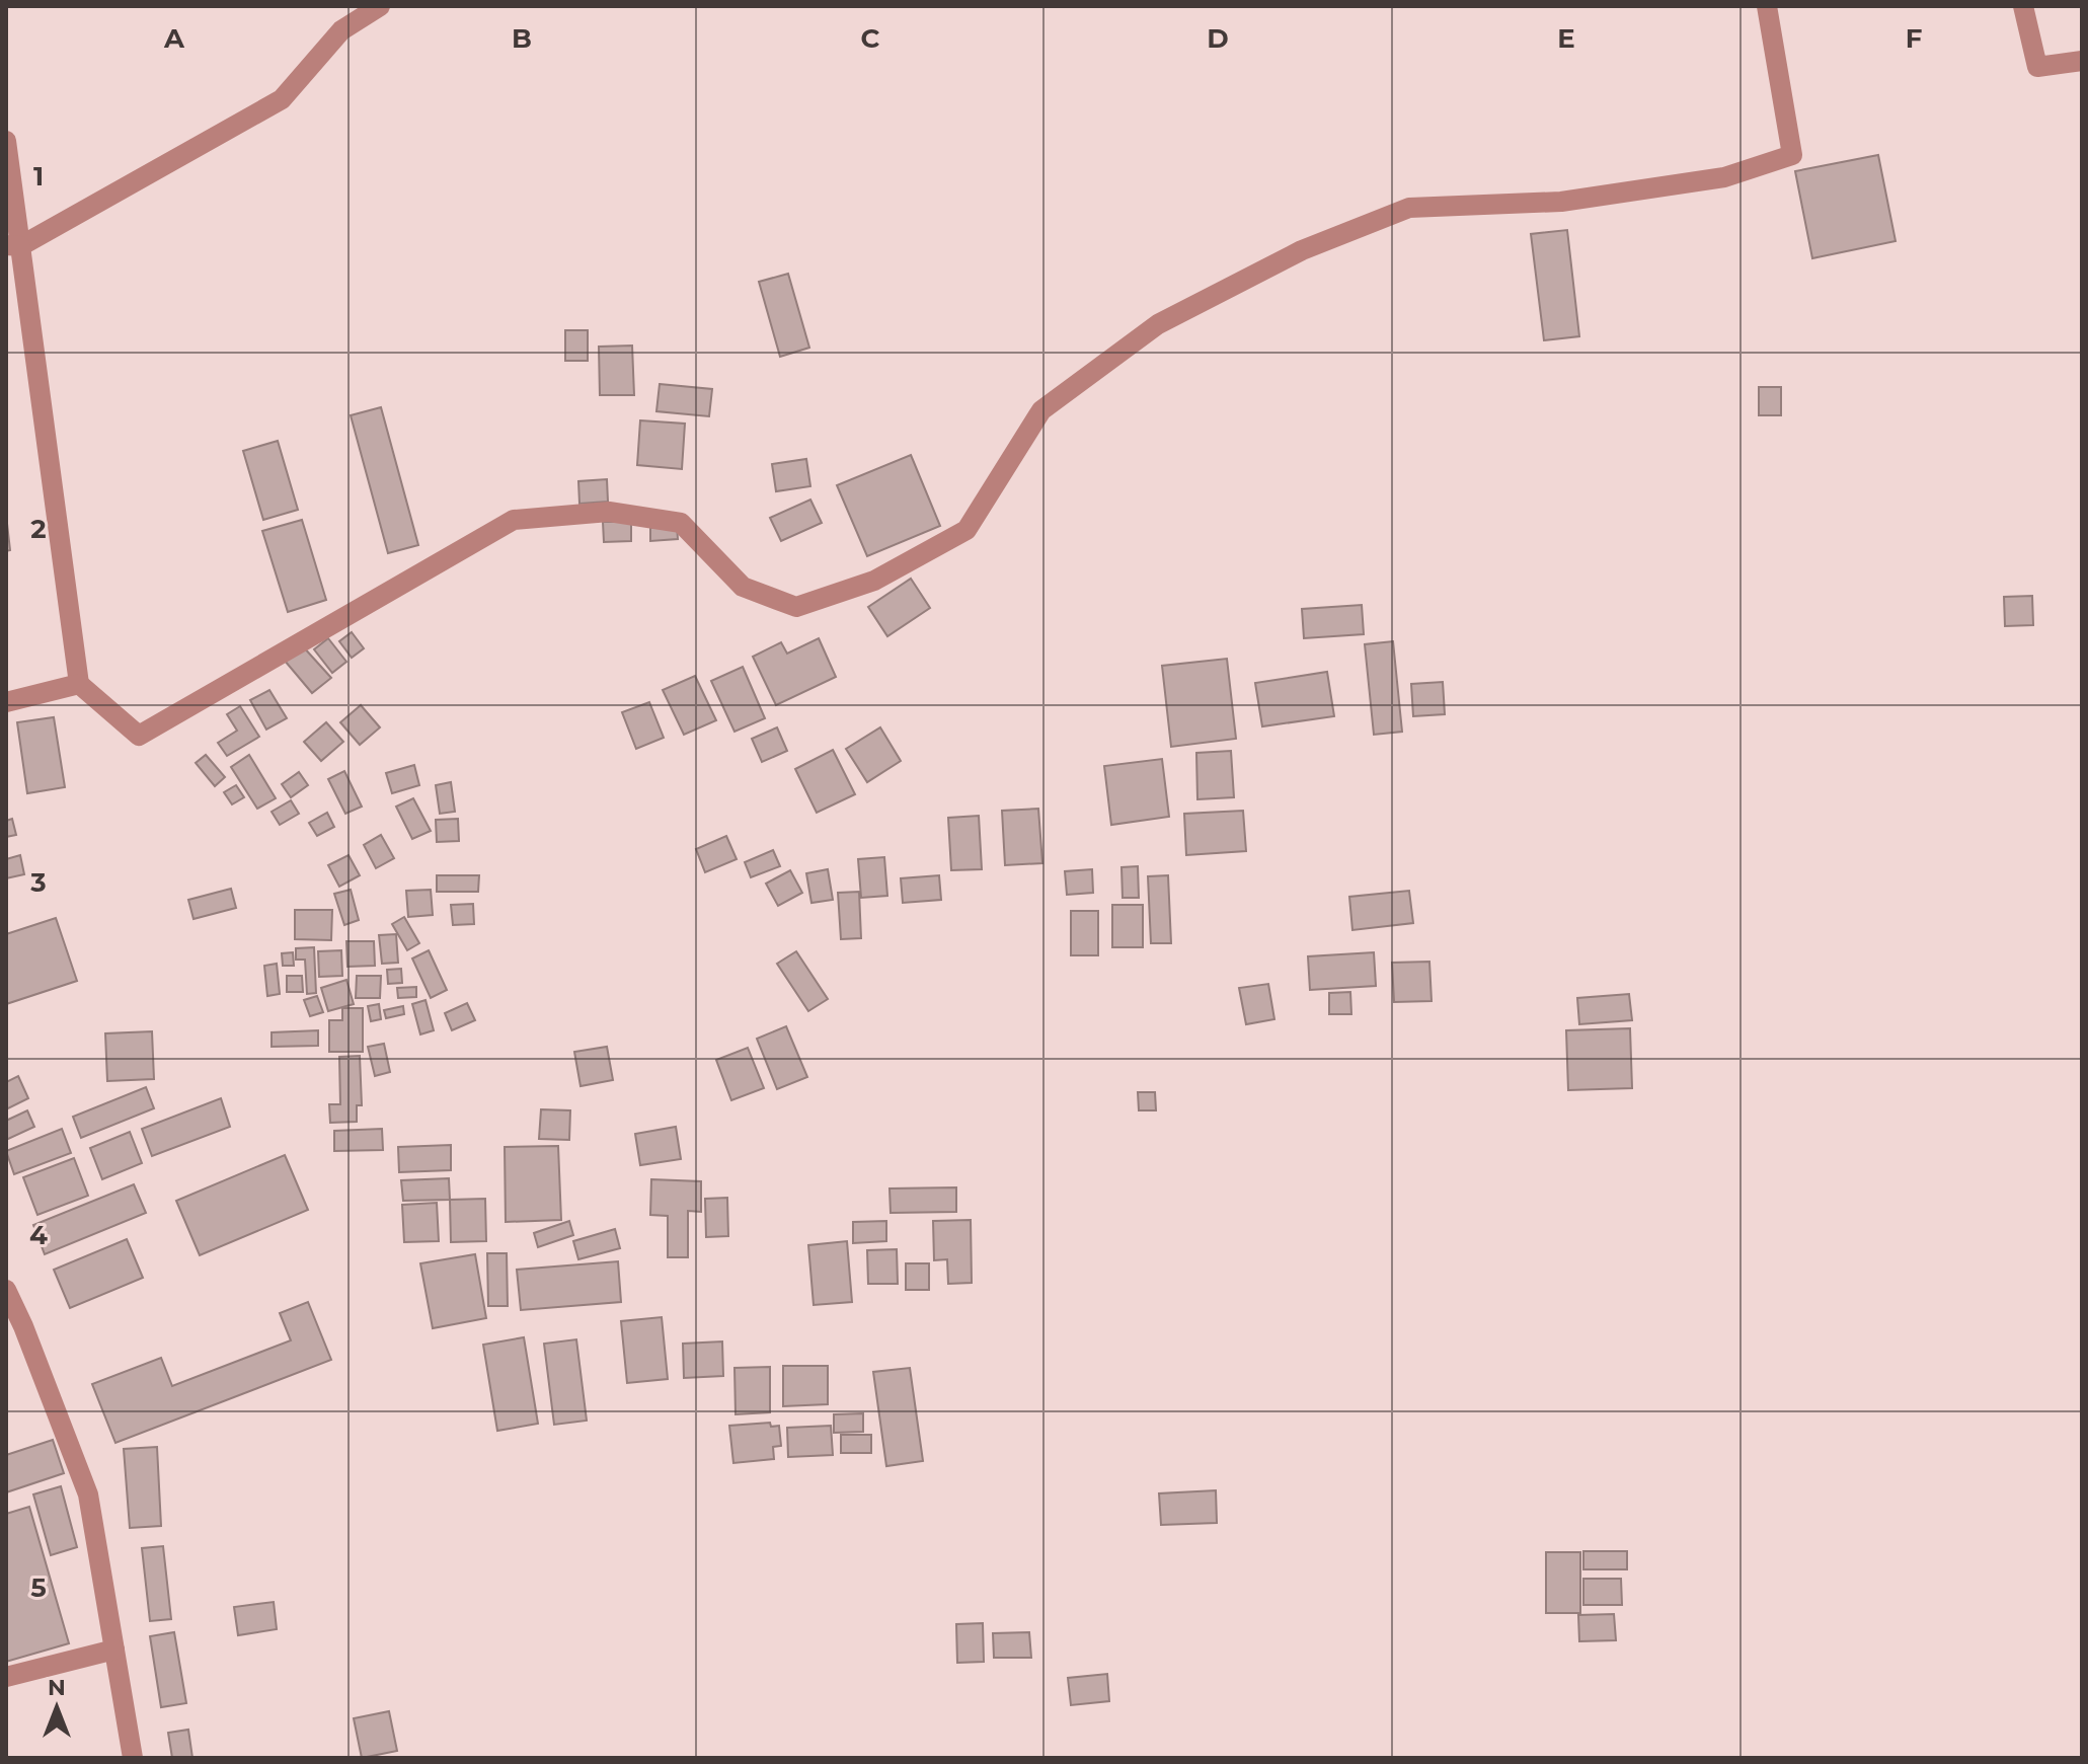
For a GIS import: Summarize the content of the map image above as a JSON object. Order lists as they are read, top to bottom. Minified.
{"north":"top","grid":{"columns":["A","B","C","D","E","F"],"rows":["1","2","3","4","5"]}}
